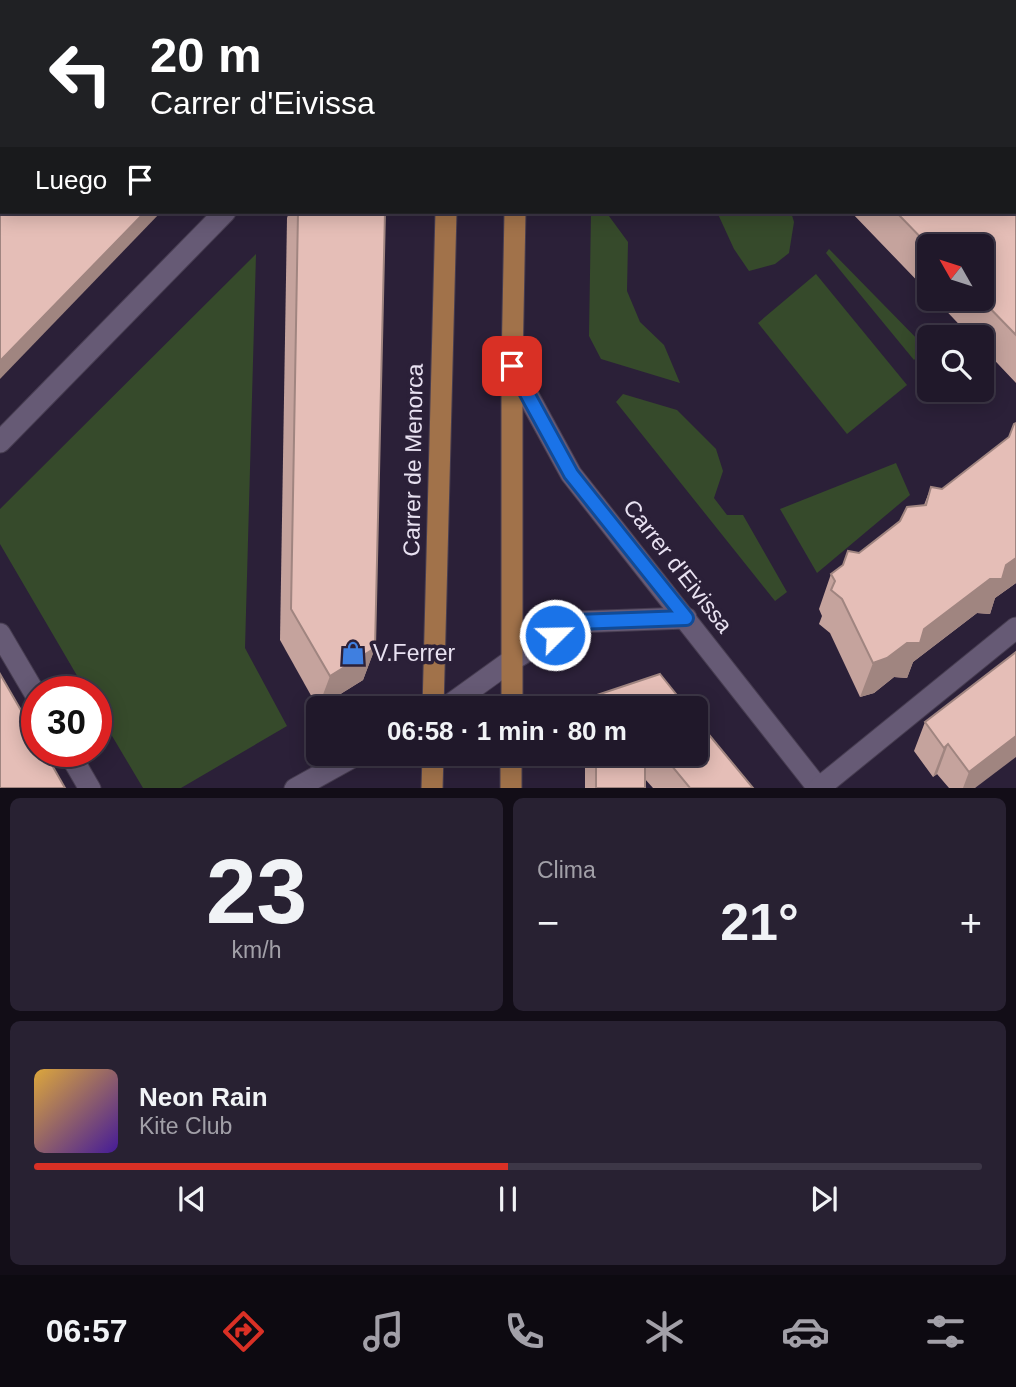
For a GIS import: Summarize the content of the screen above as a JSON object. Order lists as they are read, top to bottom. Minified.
{"streets":{"main road":["Carrer de Menorca"],"street":["Carrer d'Eivissa"]},"places":{"shop":["V.Ferrer"]},"north":"top left","page":{"turn":["20 m","Carrer d'Eivissa"],"then":"Luego","limit":"30","trip":"06:58 · 1 min · 80 m","tile":[["23","km/h"],"Clima"],"heat":["−","21°","+"],"song":["Neon Rain","Kite Club"],"tabs":"06:57"}}
